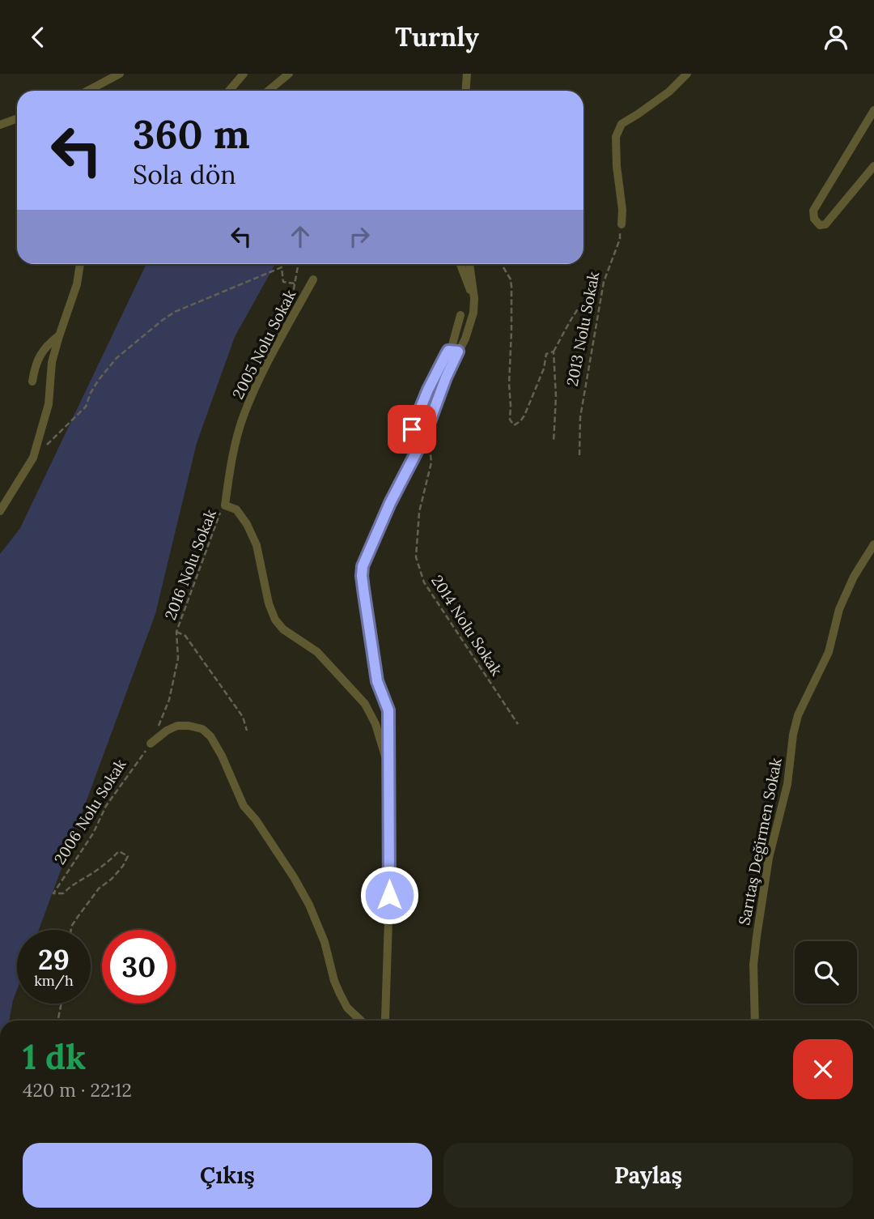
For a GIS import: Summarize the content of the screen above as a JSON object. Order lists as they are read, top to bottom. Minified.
{"streets":{"street":["2005 Nolu Sokak","Sarıtaş Değirmen Sokak"],"path":["2013 Nolu Sokak","2016 Nolu Sokak","2014 Nolu Sokak","2006 Nolu Sokak"]},"crossings":[["2005 Nolu Sokak","2016 Nolu Sokak"]],"page":{"header":"Turnly","turn":["360 m","Sola dön"],"speed":"29 km/h","limit":"30","heading":["1 dk","420 m · 22:12"],"buttons":["Çıkış","Paylaş"]}}
